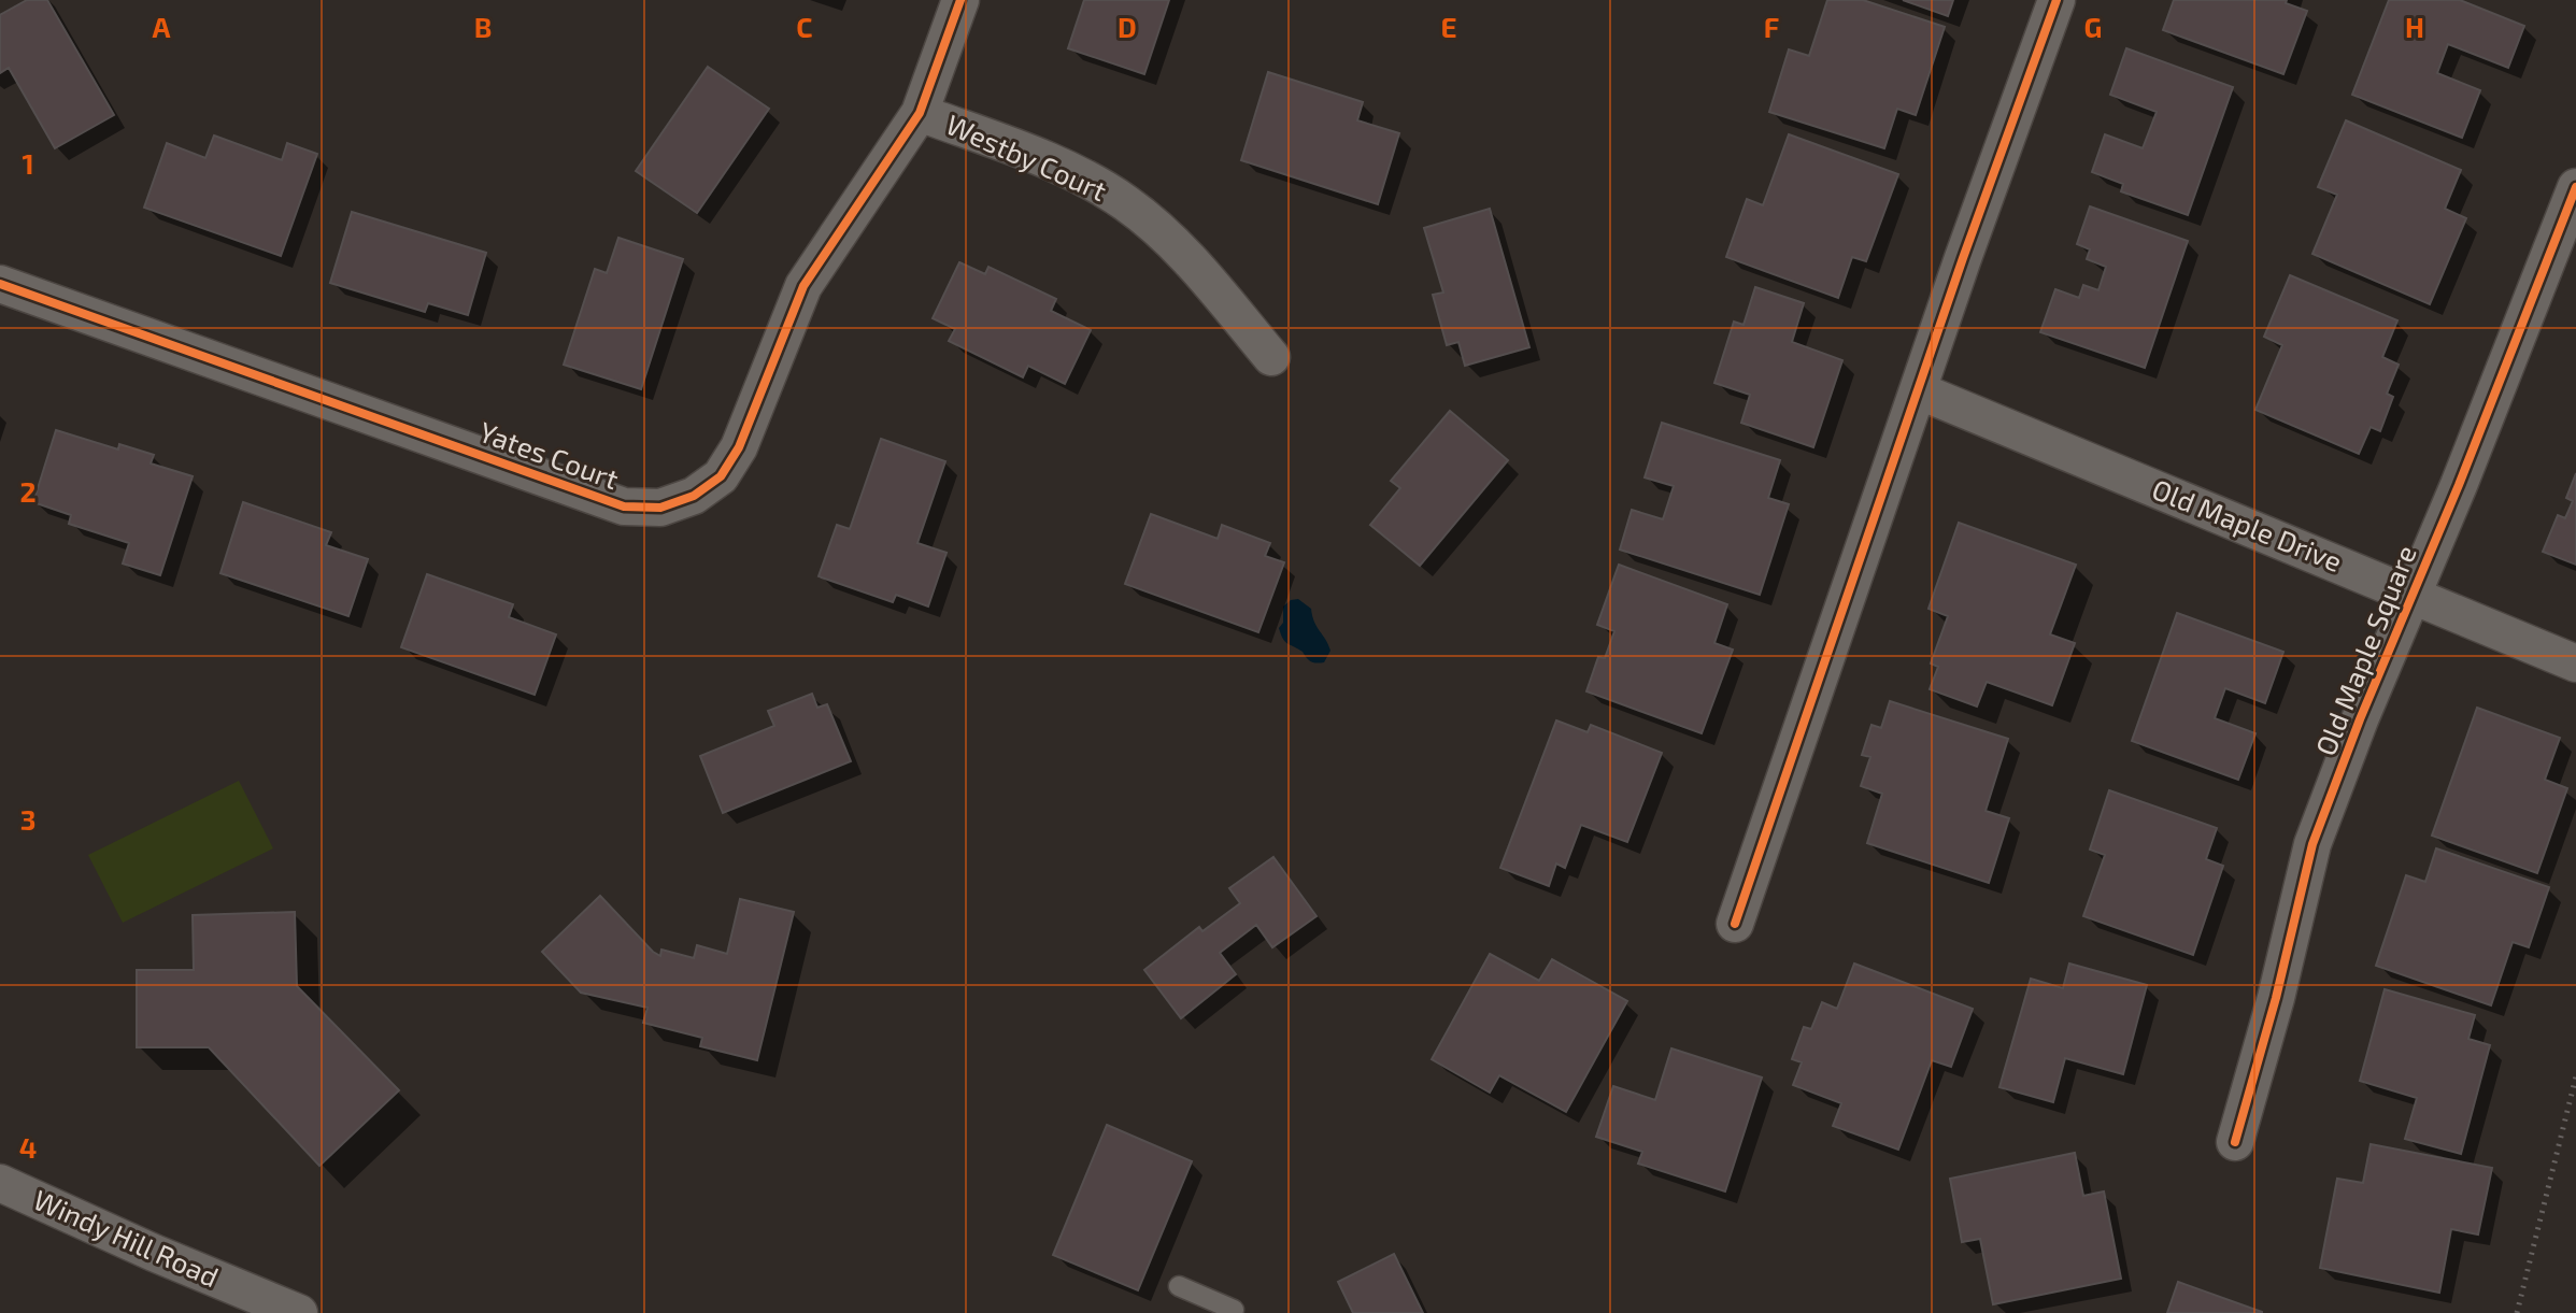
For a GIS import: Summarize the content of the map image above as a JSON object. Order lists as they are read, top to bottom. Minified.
{"streets":{"street":["Westby Court","Yates Court","Old Maple Drive","Old Maple Square","Windy Hill Road"]},"crossings":[["Westby Court","Yates Court"],["Old Maple Drive","Old Maple Square"]],"grid":{"columns":["A","B","C","D","E","F","G","H"],"rows":["1","2","3","4"]}}
